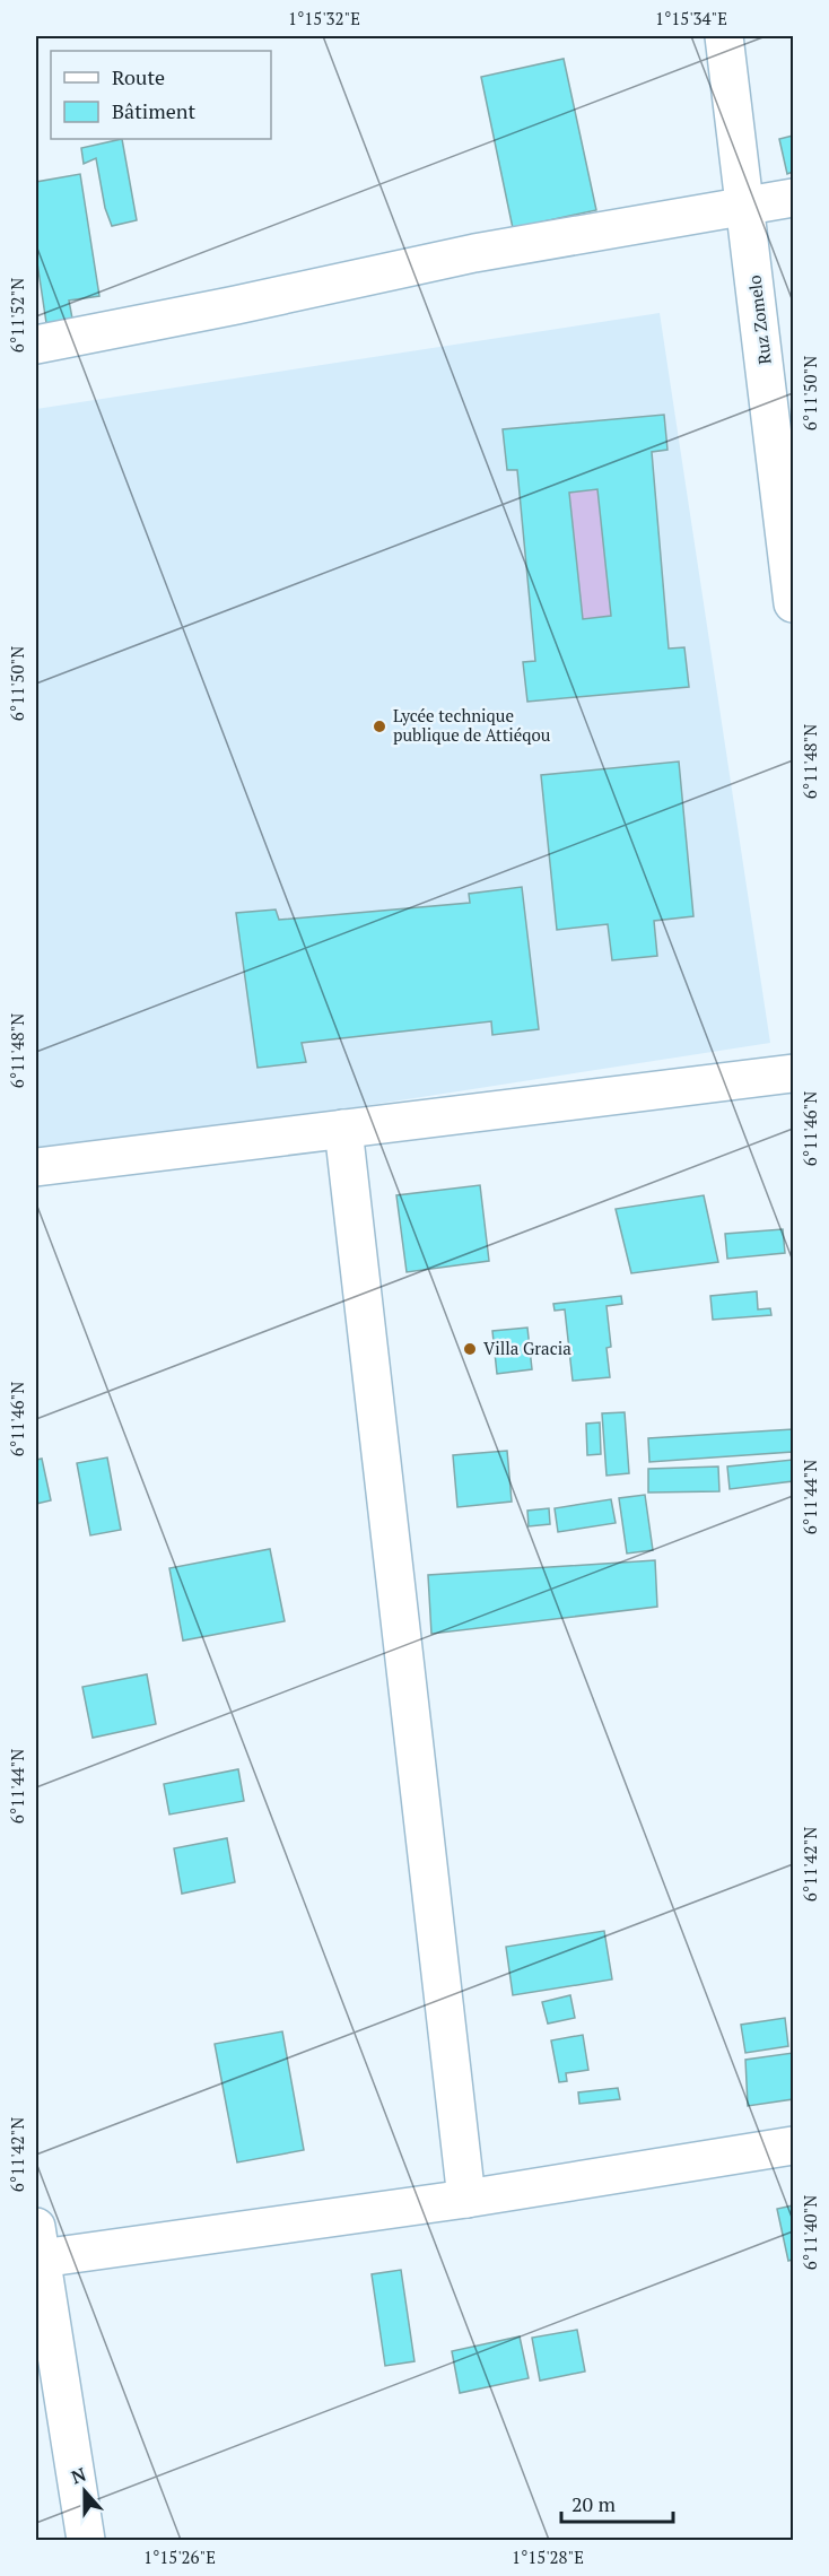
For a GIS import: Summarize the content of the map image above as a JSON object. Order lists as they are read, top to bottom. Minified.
{"streets":{"street":["Ruz Zomelo"]},"places":["Lycée technique publique de Attiéqou","Villa Gracia"],"legend":["Route","Bâtiment"],"scale_bar":"20 m","north":"top","coordinates":["1°15'32\"E","1°15'34\"E","6°11'52\"N","6°11'50\"N","6°11'48\"N","6°11'46\"N","6°11'44\"N","6°11'42\"N","6°11'40\"N","1°15'26\"E","1°15'28\"E"]}
